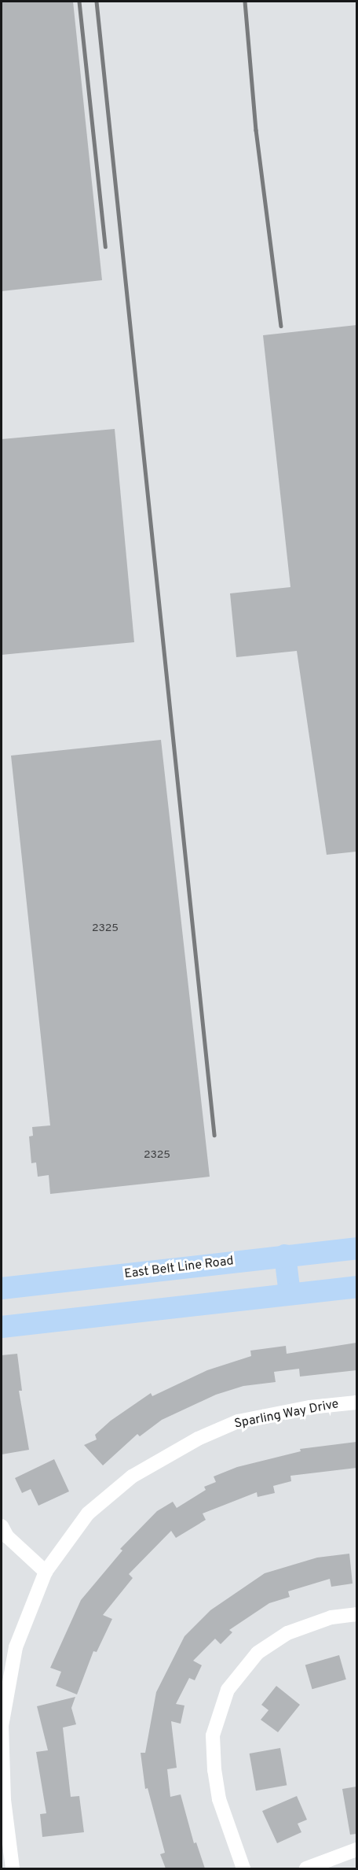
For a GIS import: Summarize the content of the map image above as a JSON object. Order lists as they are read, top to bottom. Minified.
{"streets":{"main road":["East Belt Line Road"],"street":["Sparling Way Drive"]},"house_numbers":["2325","2325"]}
